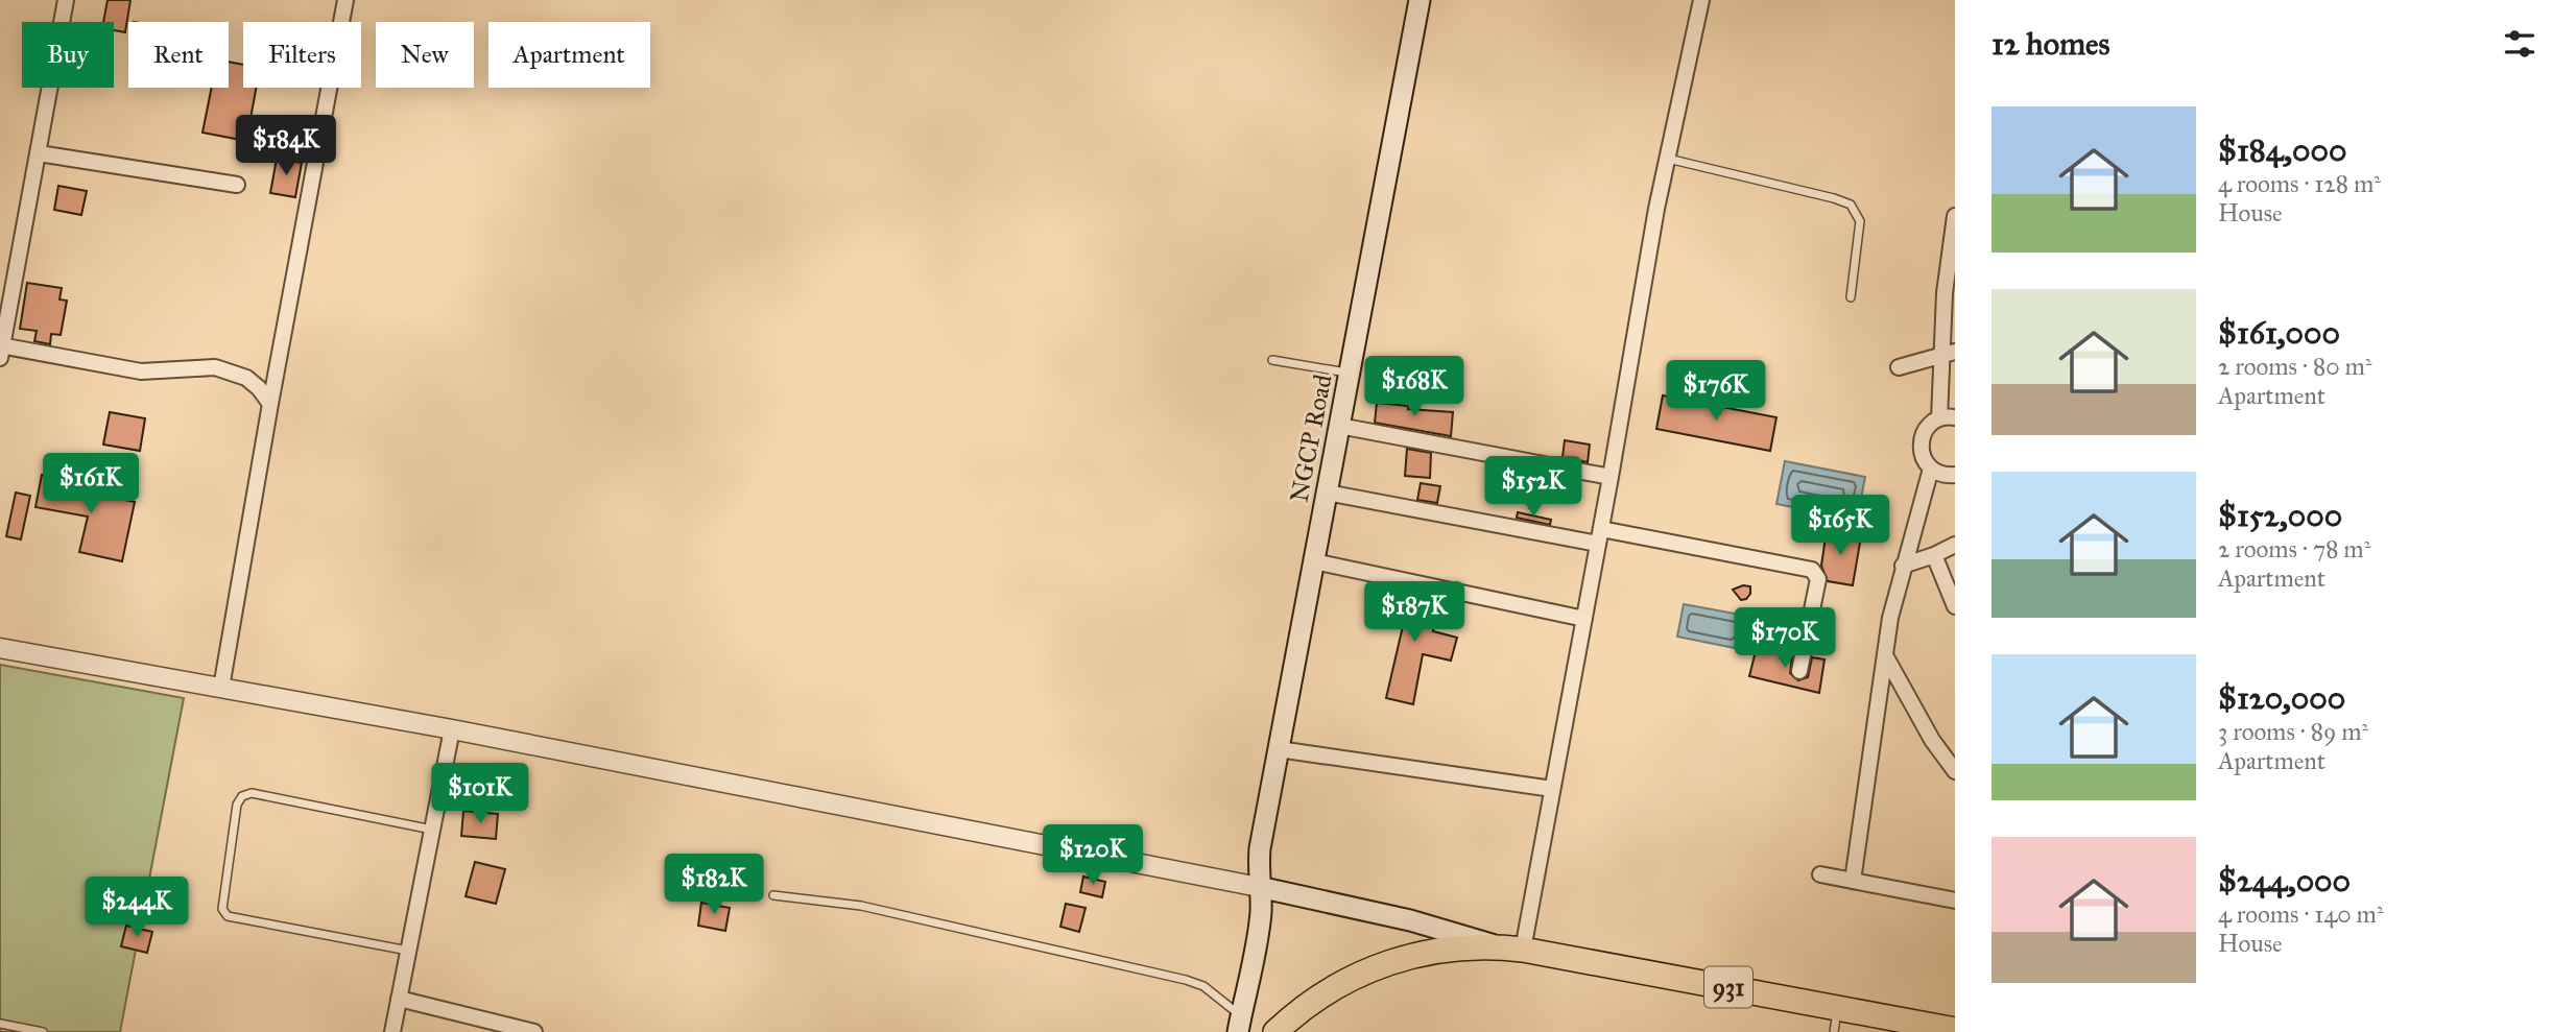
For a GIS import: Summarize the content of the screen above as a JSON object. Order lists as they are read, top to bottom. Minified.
{"streets":{"highway":["931"],"main road":["NGCP Road"]},"page":{"heading":"12 homes","chip":["Buy","Rent","Filters","New","Apartment"],"list":[{"name":"$184,000","note":"4 rooms · 128 m² · House"},{"name":"$161,000","note":"2 rooms · 80 m² · Apartment"},{"name":"$152,000","note":"2 rooms · 78 m² · Apartment"},{"name":"$120,000","note":"3 rooms · 89 m² · Apartment"},{"name":"$244,000","note":"4 rooms · 140 m² · House"}],"price":["$184K","$168K","$176K","$161K","$152K","$165K","$187K","$170K","$101K","$120K","$182K","$244K"]}}
